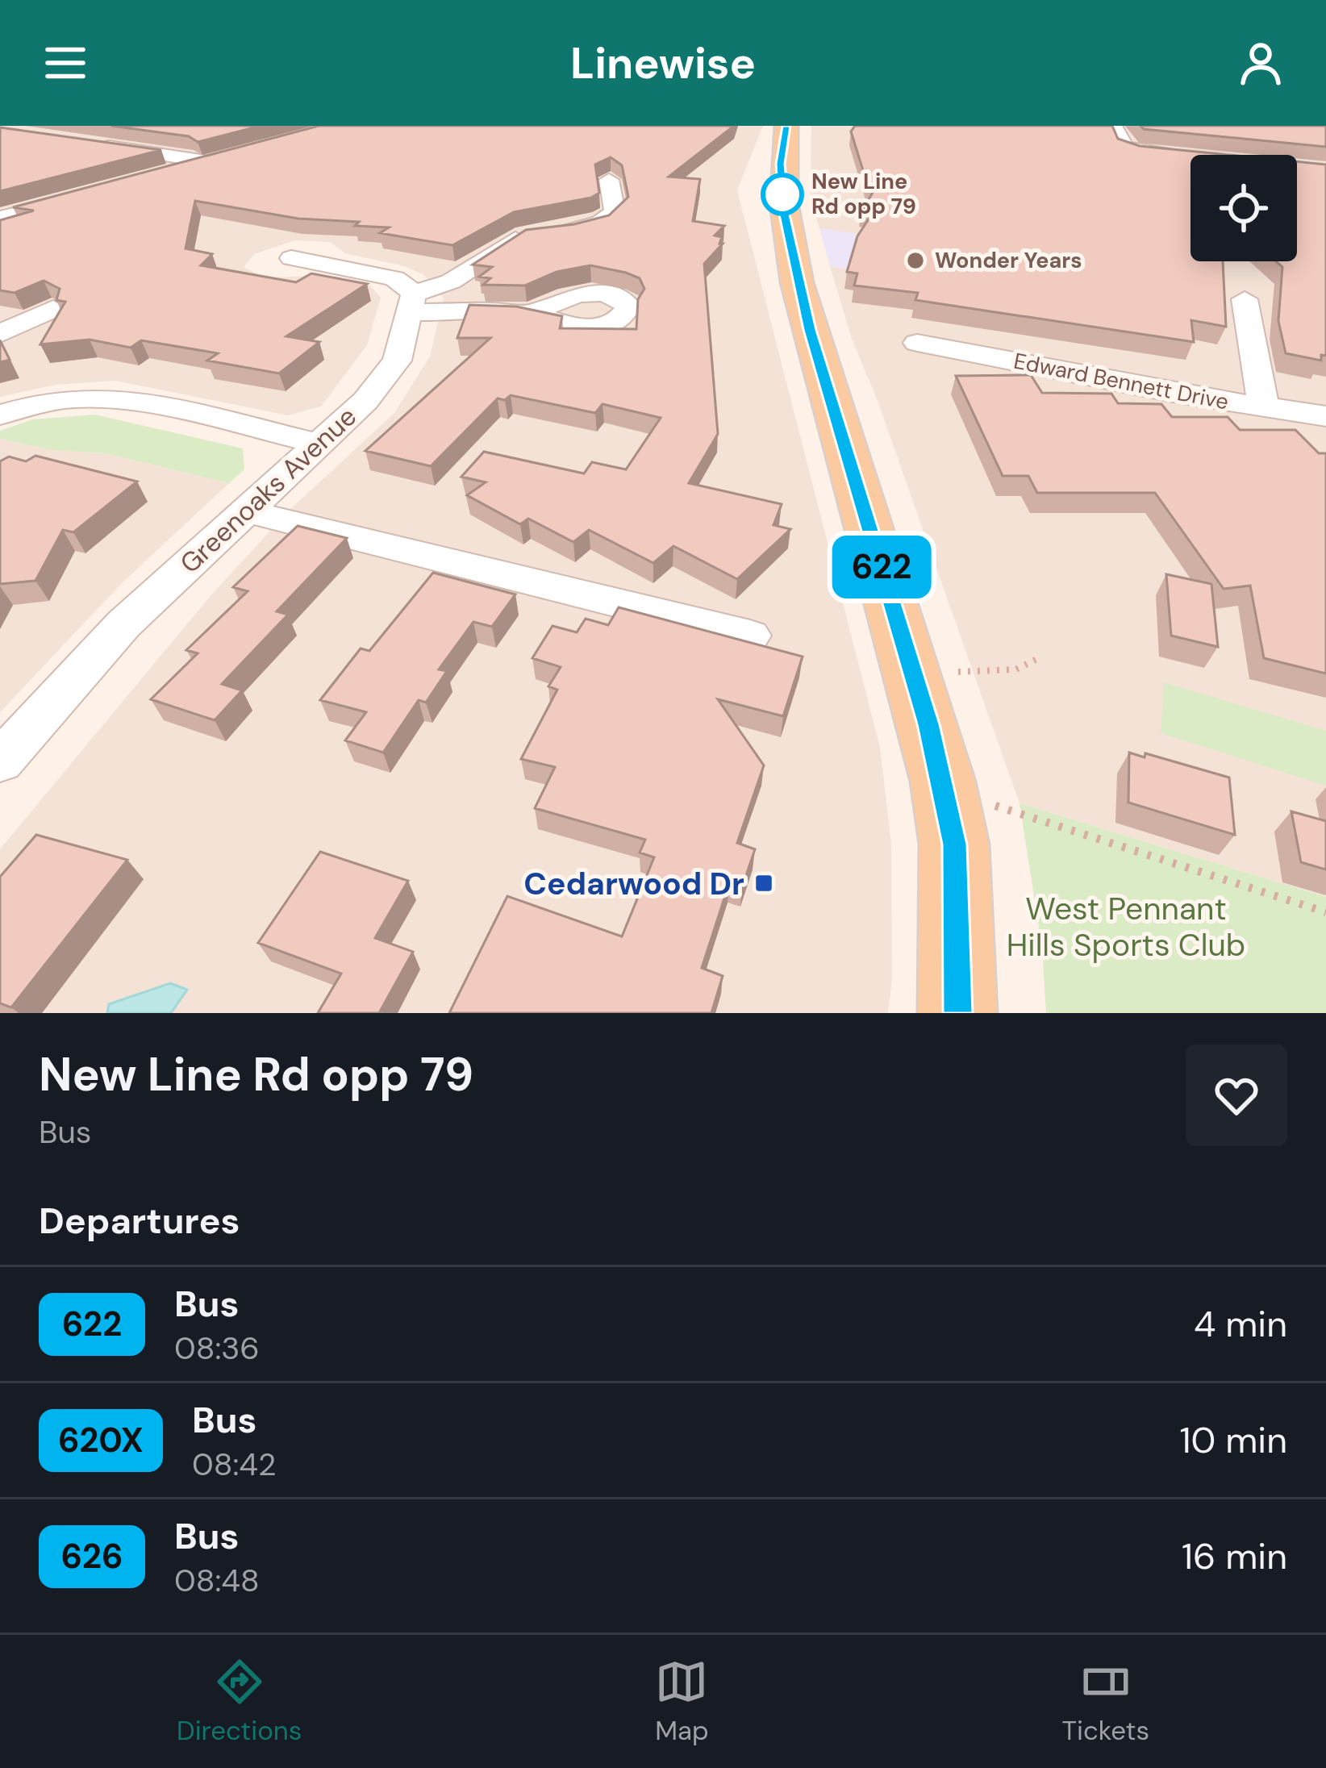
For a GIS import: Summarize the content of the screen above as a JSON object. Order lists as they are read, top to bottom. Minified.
{"streets":{"street":["Edward Bennett Drive","Greenoaks Avenue"]},"parks":["West Pennant Hills Sports Club"],"places":{"other":["New Line Rd opp 79","Wonder Years"],"transit":["Cedarwood Dr"]},"lines":["bus line 622"],"page":{"header":"Linewise","on_map":"622","heading":[["New Line Rd opp 79","Bus"],"Departures"],"list":[{"mark":"622","name":"Bus","note":"08:36","value":"4 min"},{"mark":"620X","name":"Bus","note":"08:42","value":"10 min"},{"mark":"626","name":"Bus","note":"08:48","value":"16 min"}],"tabs":["Directions","Map","Tickets"]}}
